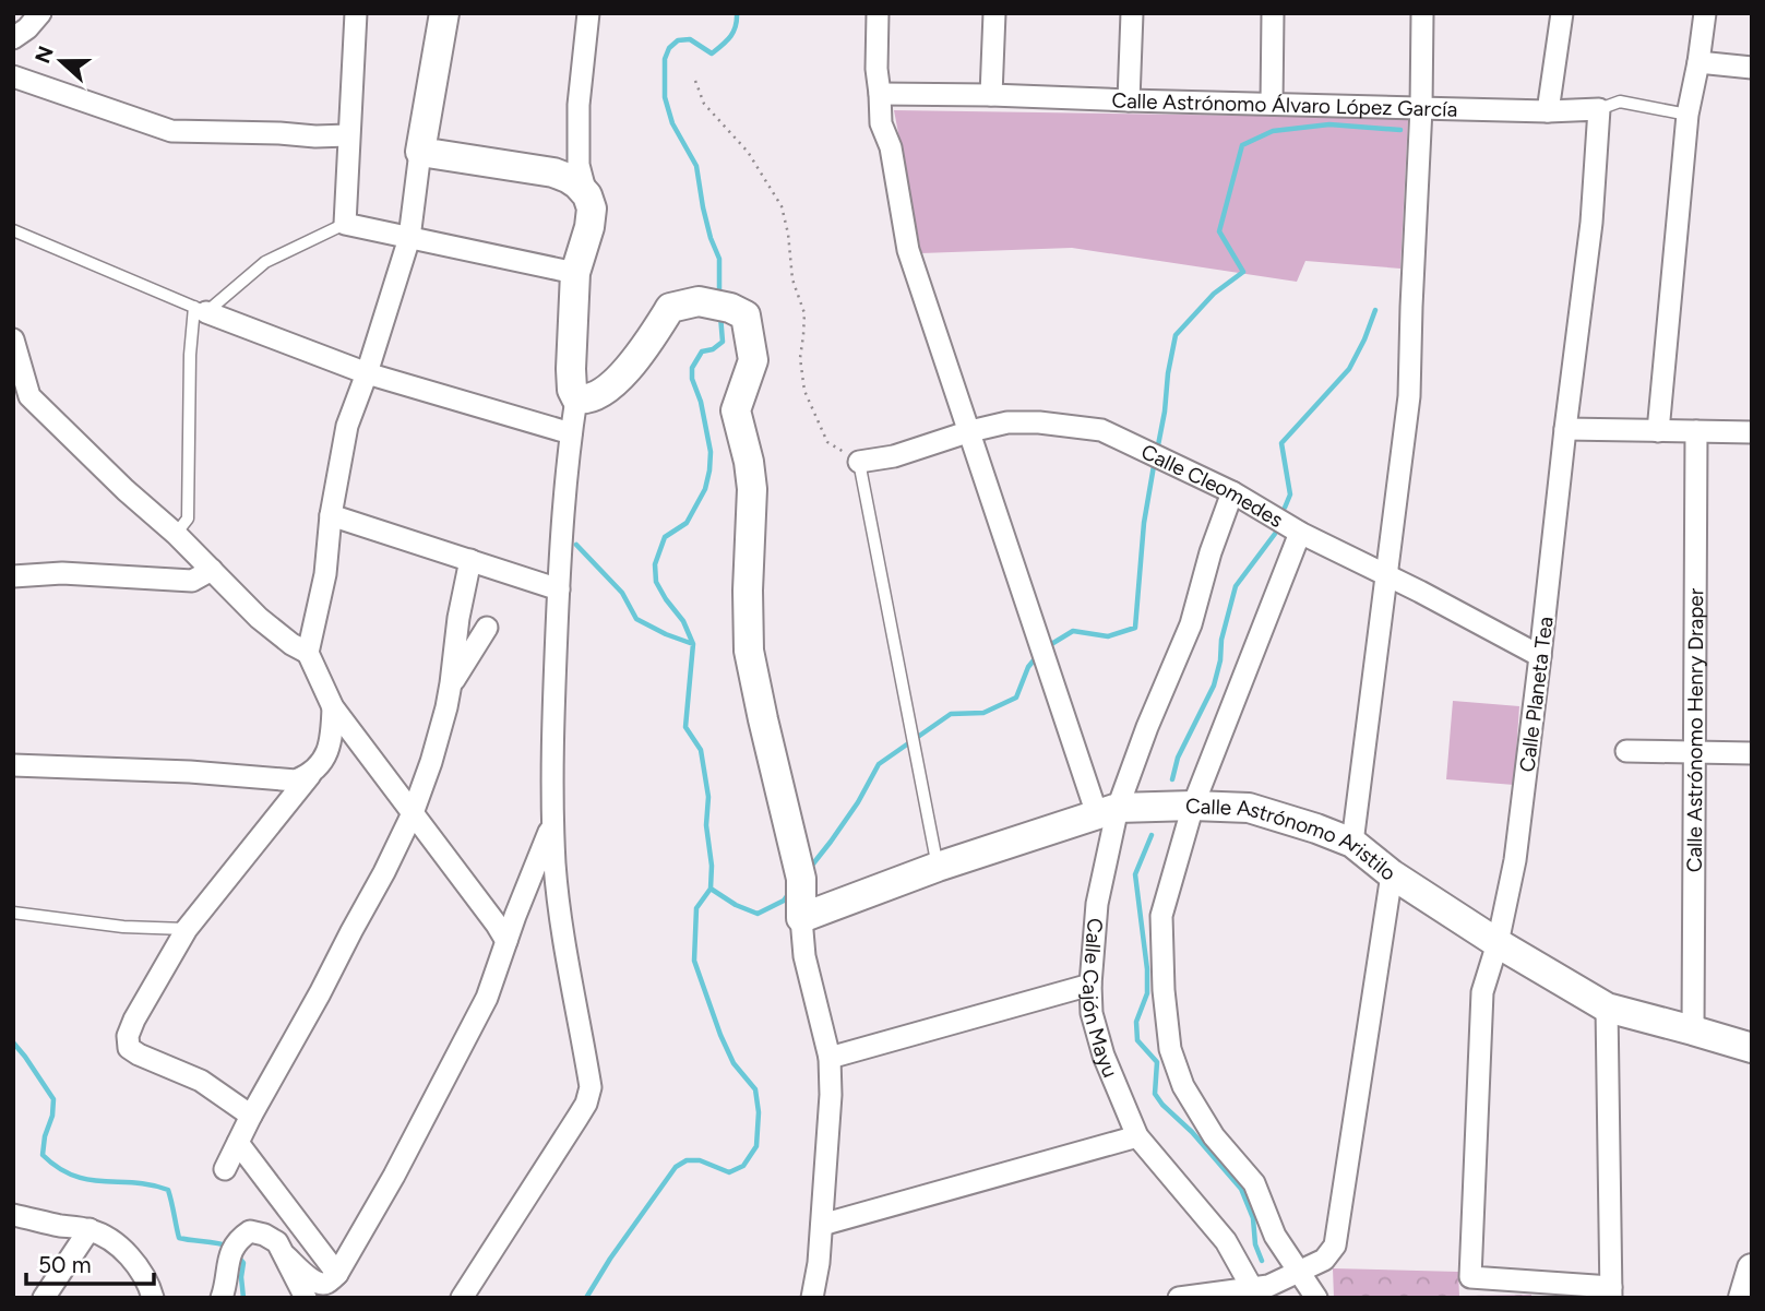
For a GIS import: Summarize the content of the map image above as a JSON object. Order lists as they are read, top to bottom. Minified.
{"streets":{"street":["Calle Astrónomo Álvaro López García","Calle Cleomedes","Calle Planeta Tea","Calle Astrónomo Henry Draper","Calle Astrónomo Aristilo","Calle Cajón Mayu"]},"crossings":[["Calle Astrónomo Álvaro López García","Calle Planeta Tea"],["Calle Cleomedes","Calle Planeta Tea"],["Calle Cleomedes","Calle Cajón Mayu"],["Calle Planeta Tea","Calle Astrónomo Aristilo"],["Calle Astrónomo Henry Draper","Calle Astrónomo Aristilo"],["Calle Astrónomo Aristilo","Calle Cajón Mayu"]],"scale_bar":"50 m","north":"left"}
